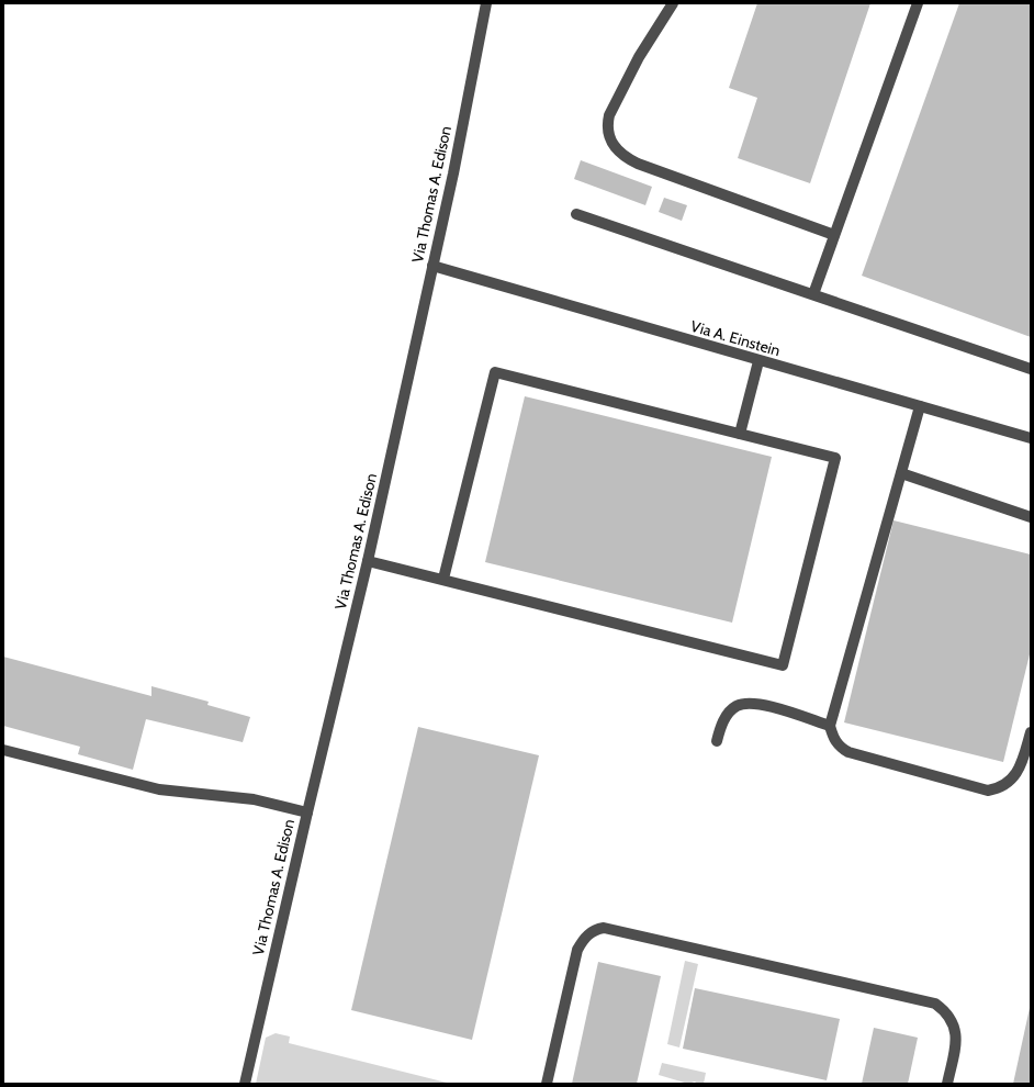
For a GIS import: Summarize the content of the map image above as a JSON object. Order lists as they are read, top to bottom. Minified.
{"streets":{"street":["Via Thomas A. Edison","Via A. Einstein"]},"crossings":[["Via Thomas A. Edison","Via A. Einstein"]]}
